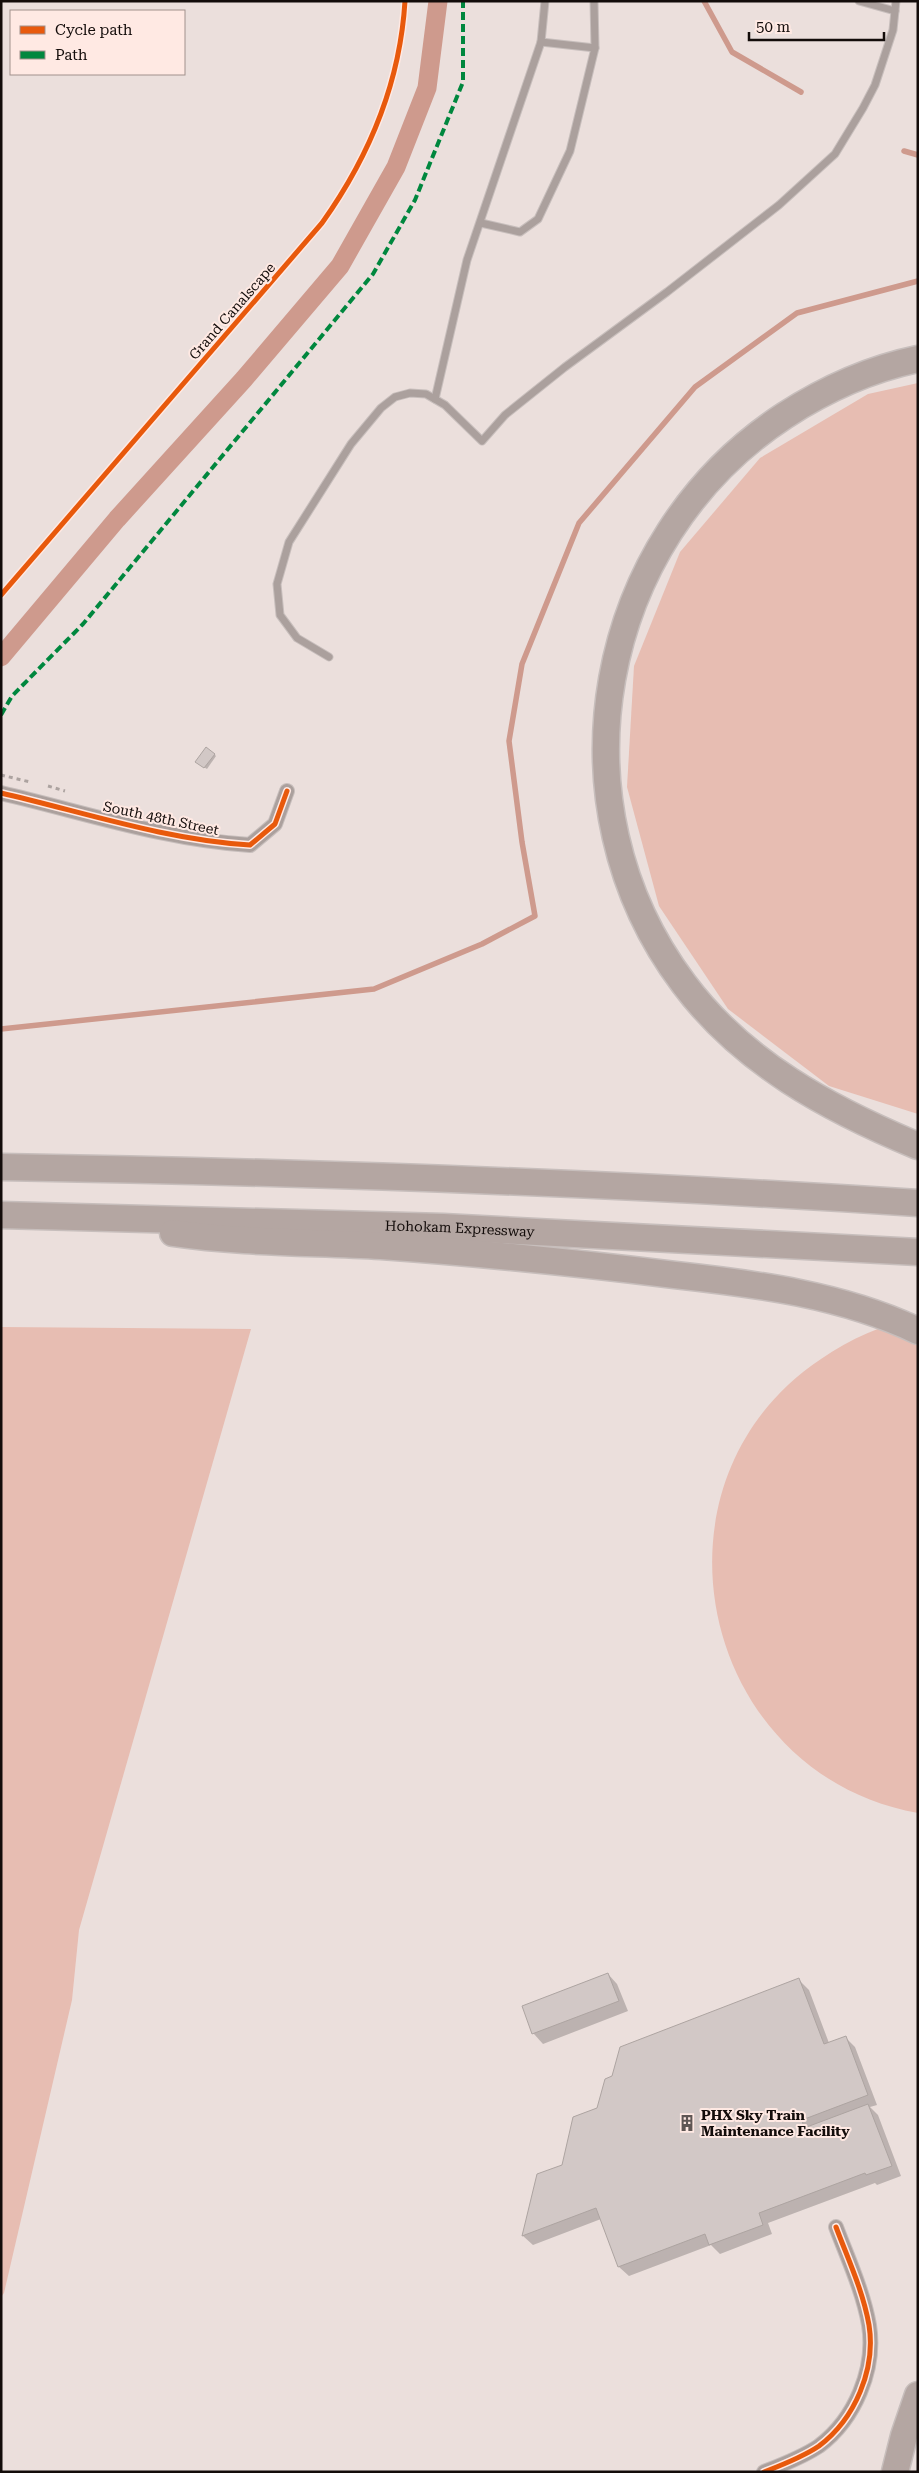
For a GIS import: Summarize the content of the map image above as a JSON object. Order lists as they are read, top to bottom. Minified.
{"streets":{"highway":["Hohokam Expressway"],"street":["South 48th Street"],"cycle path":["Grand Canalscape"]},"places":{"building":["PHX Sky Train Maintenance Facility"]},"legend":["Cycle path","Path"],"scale_bar":"50 m"}
